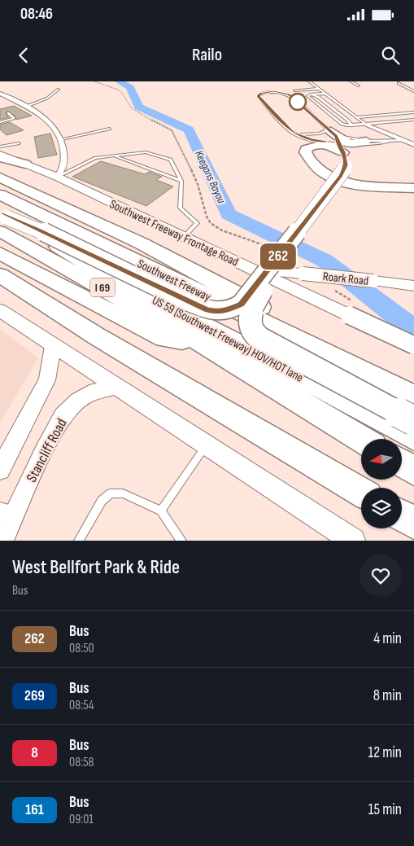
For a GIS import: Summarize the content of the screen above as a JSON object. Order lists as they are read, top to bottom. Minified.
{"streets":{"highway":["Southwest Freeway","I 69","US 59 (Southwest Freeway) HOV/HOT lane"],"main road":["Southwest Freeway Frontage Road"],"street":["Roark Road","Stancliff Road"]},"crossings":[["Southwest Freeway Frontage Road","Roark Road"],["I 69","US 59 (Southwest Freeway) HOV/HOT lane"]],"water":["Keegans Bayou"],"lines":["bus line 262"],"north":"left","page":{"status":"08:46","header":"Railo","on_map":"262","heading":["West Bellfort Park & Ride","Bus"],"list":[{"mark":"262","name":"Bus","note":"08:50","value":"4 min"},{"mark":"269","name":"Bus","note":"08:54","value":"8 min"},{"mark":"8","name":"Bus","note":"08:58","value":"12 min"},{"mark":"161","name":"Bus","note":"09:01","value":"15 min"}]}}
